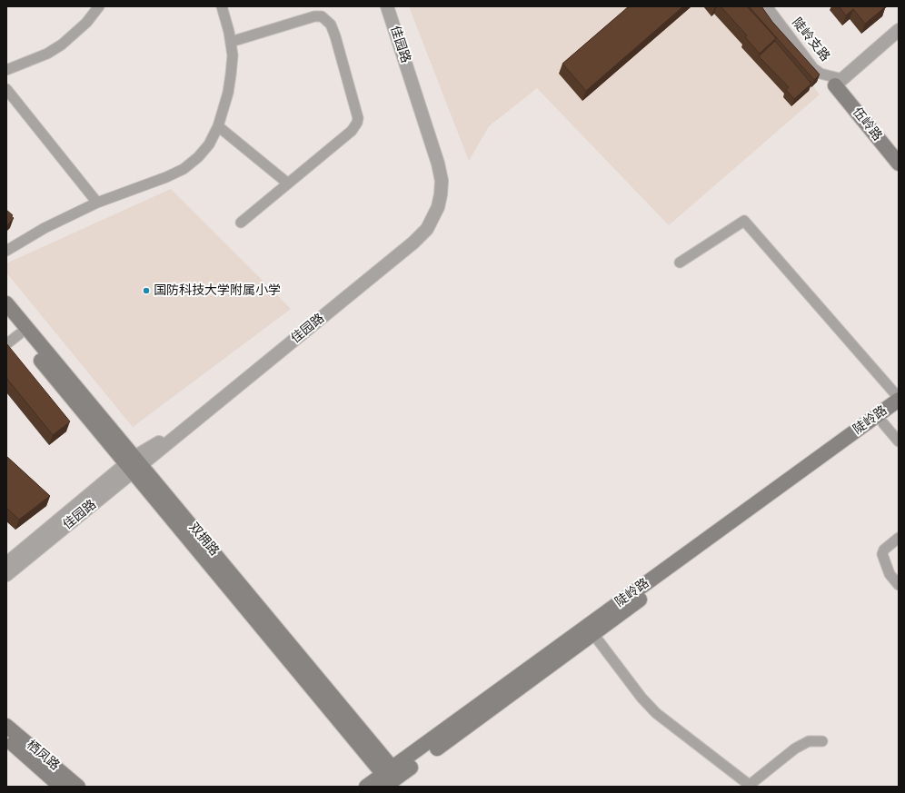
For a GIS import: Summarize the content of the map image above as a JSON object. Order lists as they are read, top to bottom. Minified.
{"streets":{"main road":["伍岭路","陡岭路","双拥路","栖凤路"],"street":["陡岭支路","佳园路"]},"crossings":[["陡岭支路","伍岭路"],["佳园路","双拥路"],["陡岭路","双拥路"]],"places":["国防科技大学附属小学"]}
